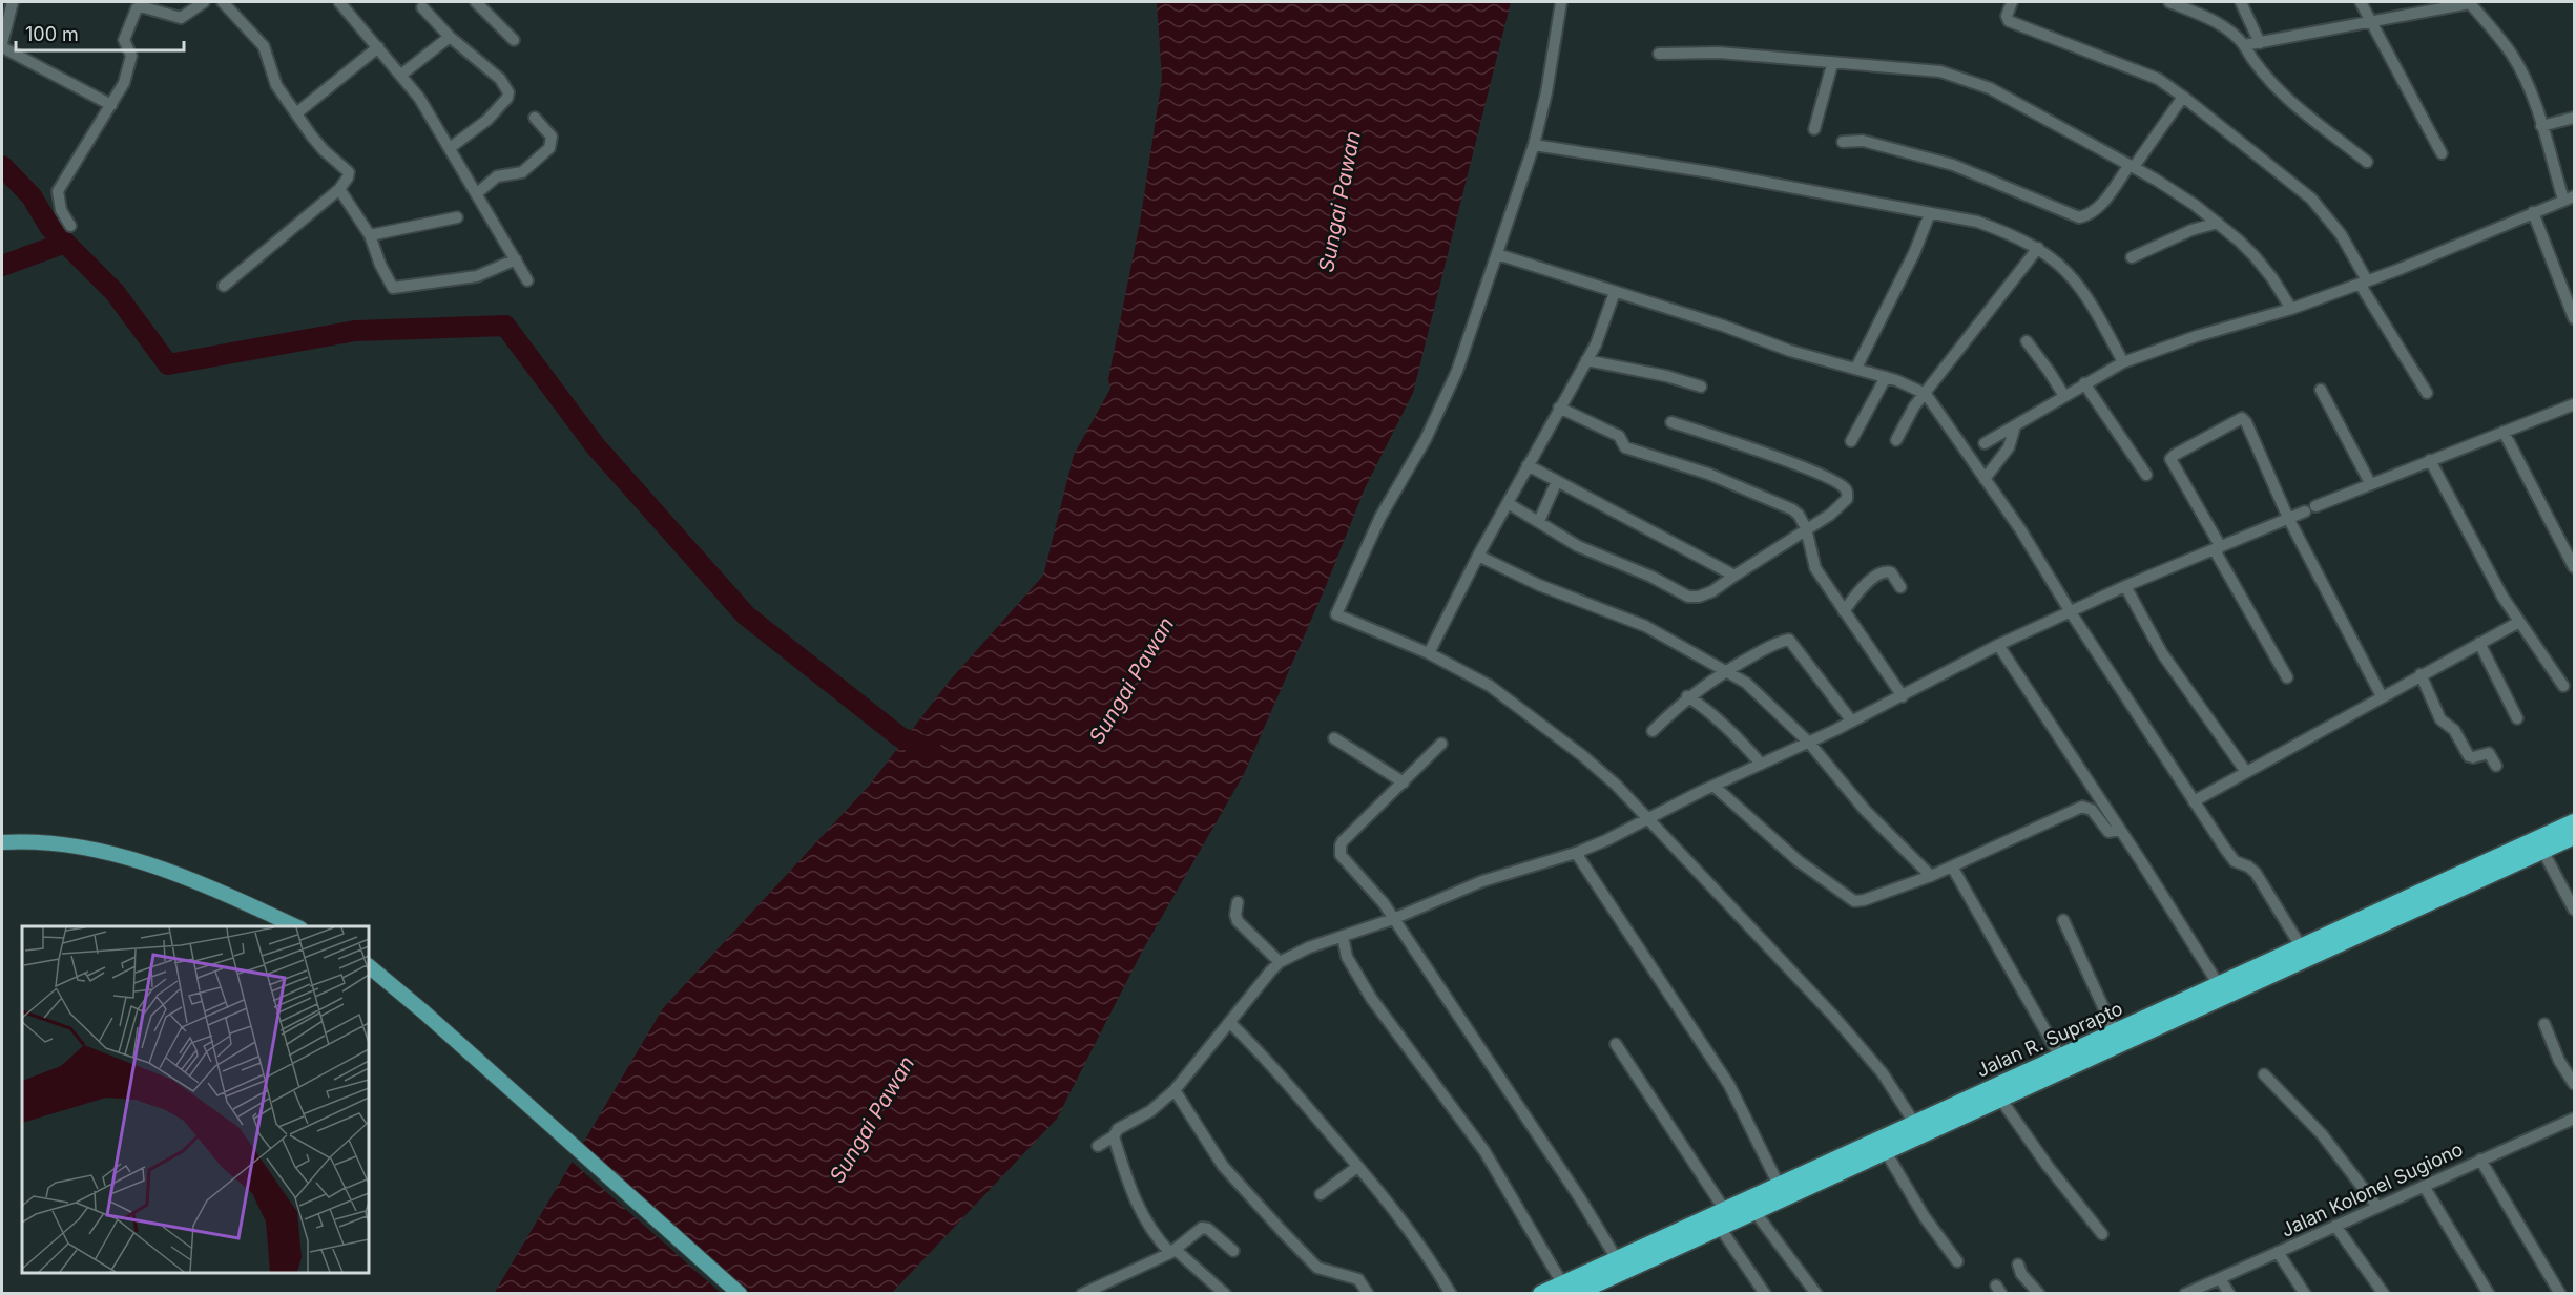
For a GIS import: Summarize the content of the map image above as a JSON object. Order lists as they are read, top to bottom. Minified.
{"streets":{"highway":["Jalan R. Suprapto"],"street":["Jalan Kolonel Sugiono"]},"water":["Sungai Pawan"],"scale_bar":"100 m"}
